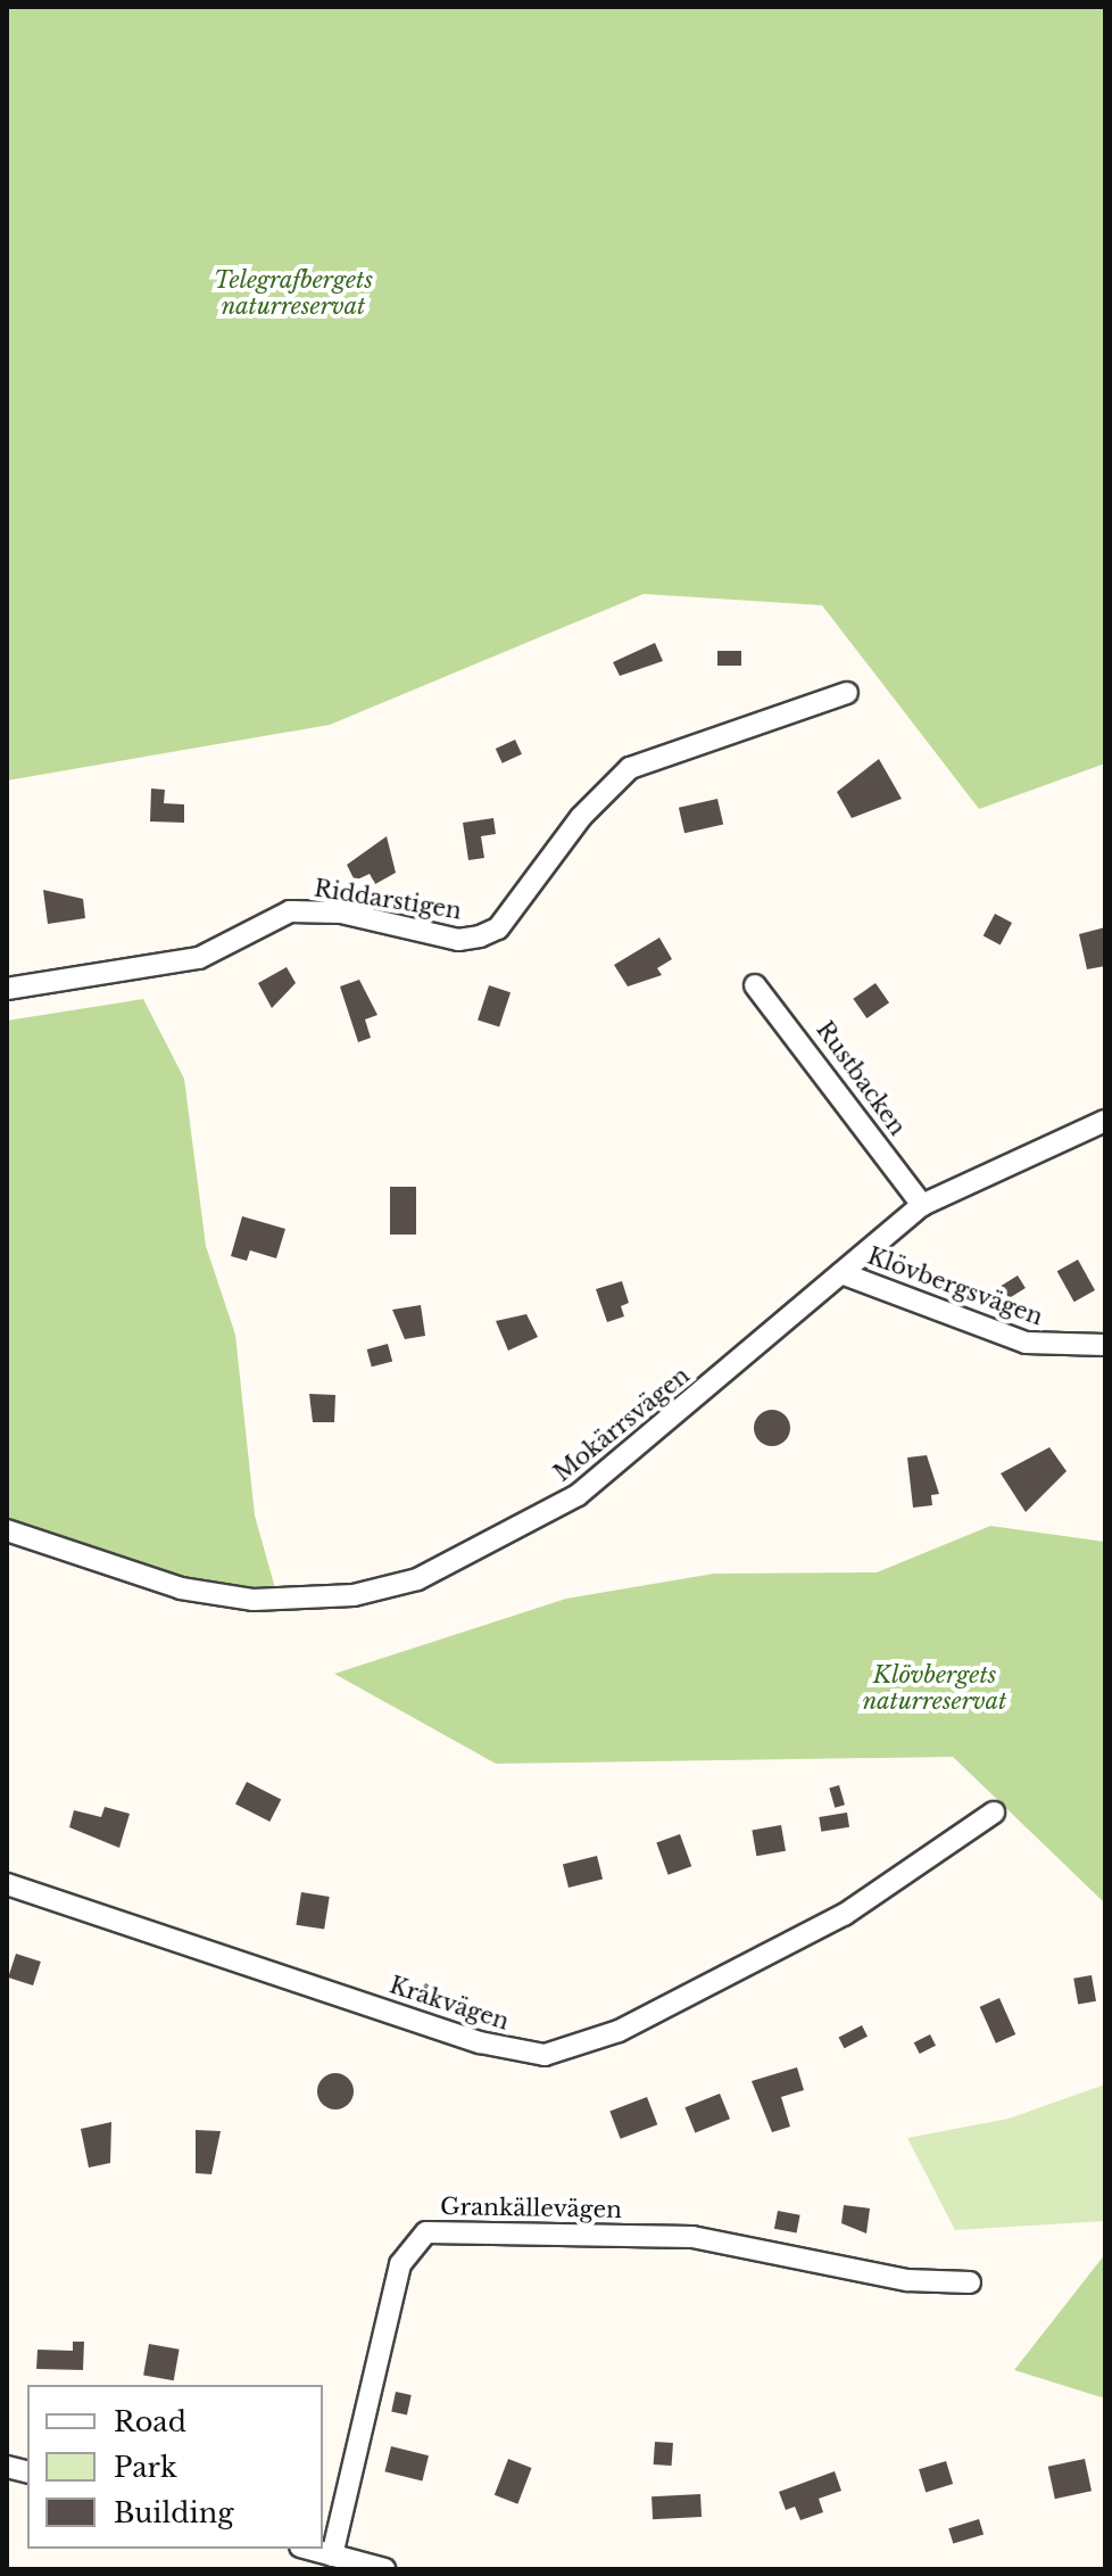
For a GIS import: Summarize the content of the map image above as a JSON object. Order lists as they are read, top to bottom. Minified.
{"streets":{"street":["Riddarstigen","Rustbacken","Klövbergsvägen","Mokärrsvägen","Kråkvägen","Grankällevägen"]},"crossings":[["Rustbacken","Mokärrsvägen"],["Klövbergsvägen","Mokärrsvägen"]],"parks":["Telegrafbergets naturreservat","Klövbergets naturreservat"],"legend":["Road","Park","Building"]}
